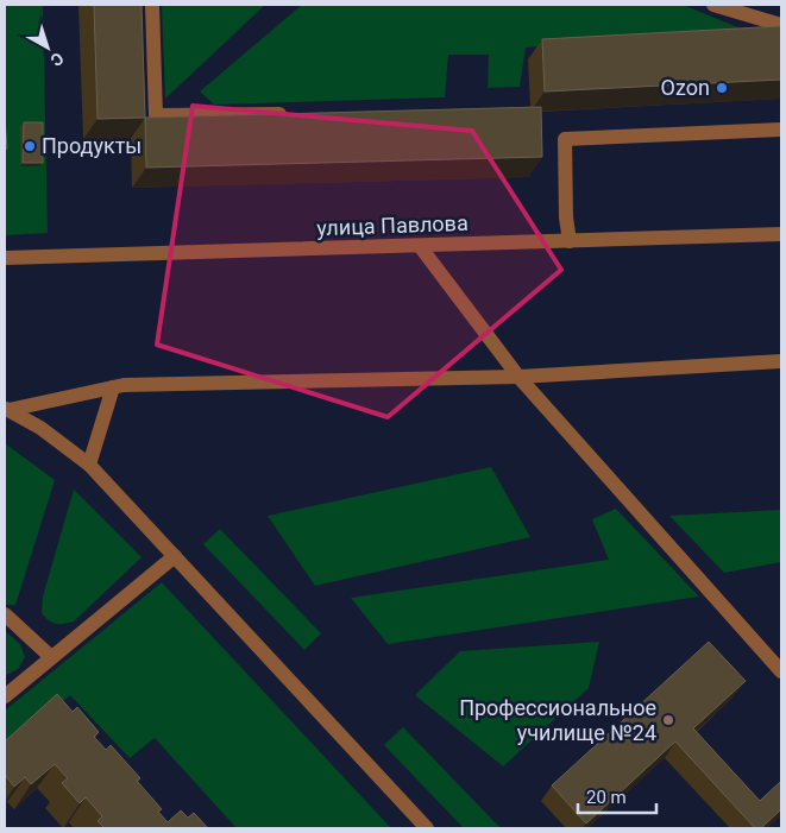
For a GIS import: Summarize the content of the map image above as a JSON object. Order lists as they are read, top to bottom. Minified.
{"streets":{"street":["улица Павлова"]},"places":["Ozon","Продукты","Профессиональное училище №24"],"scale_bar":"20 m","north":"bottom right"}
